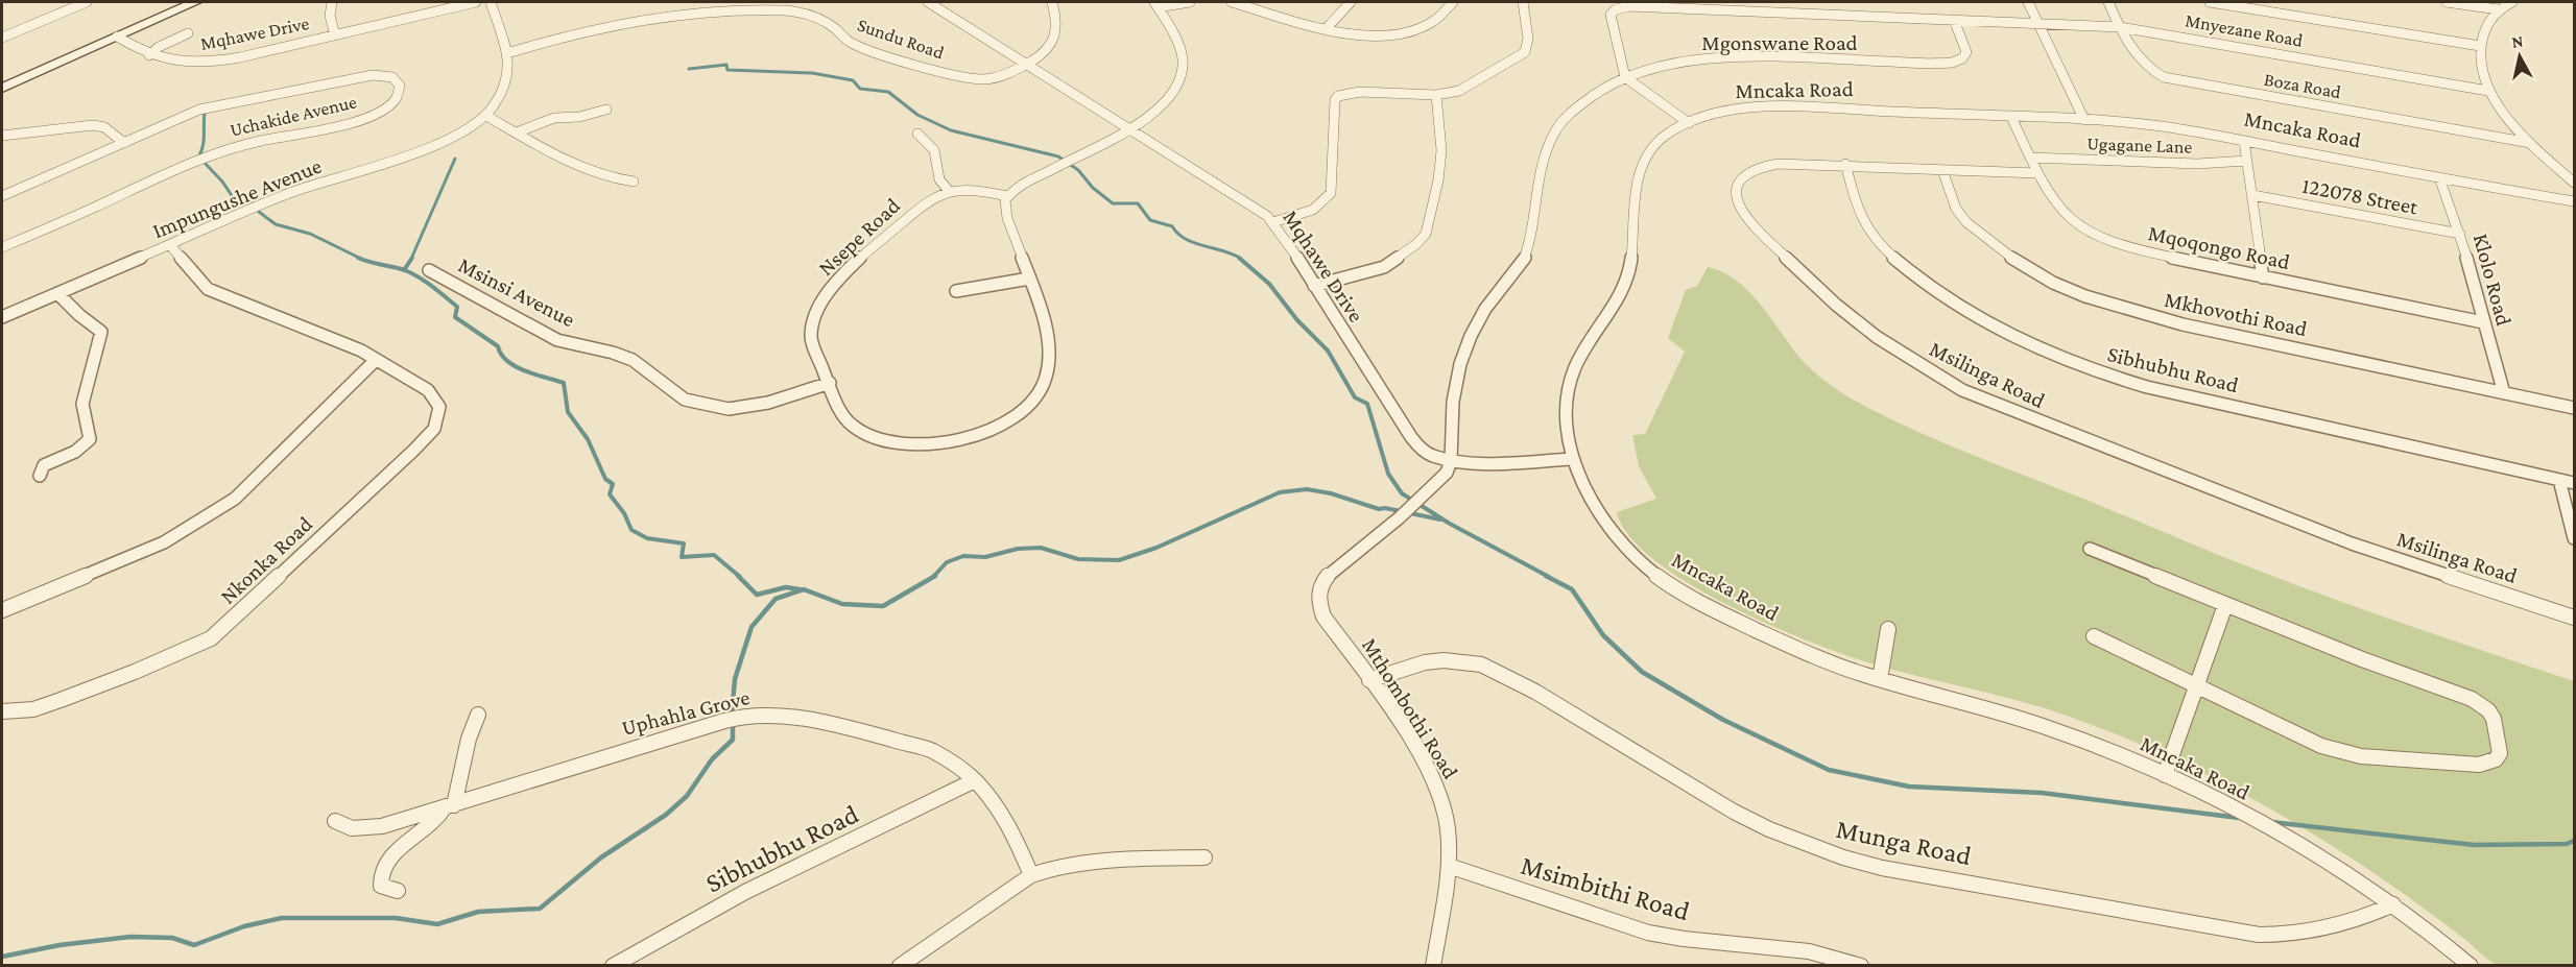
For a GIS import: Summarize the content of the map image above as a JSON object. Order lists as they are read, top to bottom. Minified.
{"streets":{"street":["Mnyezane Road","Mqhawe Drive","Sundu Road","Mgonswane Road","Boza Road","Mncaka Road","Uchakide Avenue","Ugagane Lane","122078 Street","Impungushe Avenue","Nsepe Road","Mqoqongo Road","Klolo Road","Msinsi Avenue","Mkhovothi Road","Sibhubhu Road","Msilinga Road","Nkonka Road","Mthombothi Road","Uphahla Grove","Munga Road","Msimbithi Road"]},"crossings":[["Mnyezane Road","Mgonswane Road"],["Mnyezane Road","Boza Road"],["Mqhawe Drive","Sundu Road"],["Mqhawe Drive","Mgonswane Road"],["Mqhawe Drive","Mncaka Road"],["Mqhawe Drive","Mthombothi Road"],["Sundu Road","Impungushe Avenue"],["Mgonswane Road","Mthombothi Road"],["Mncaka Road","Mqoqongo Road"],["Mncaka Road","Klolo Road"],["Mncaka Road","Munga Road"],["Ugagane Lane","Mqoqongo Road"],["122078 Street","Klolo Road"],["Impungushe Avenue","Nkonka Road"],["Nsepe Road","Msinsi Avenue"],["Mqoqongo Road","Klolo Road"],["Mqoqongo Road","Msilinga Road"],["Klolo Road","Mkhovothi Road"],["Mkhovothi Road","Msilinga Road"],["Sibhubhu Road","Msilinga Road"],["Sibhubhu Road","Uphahla Grove"],["Mthombothi Road","Munga Road"],["Mthombothi Road","Msimbithi Road"]],"north":"top"}
